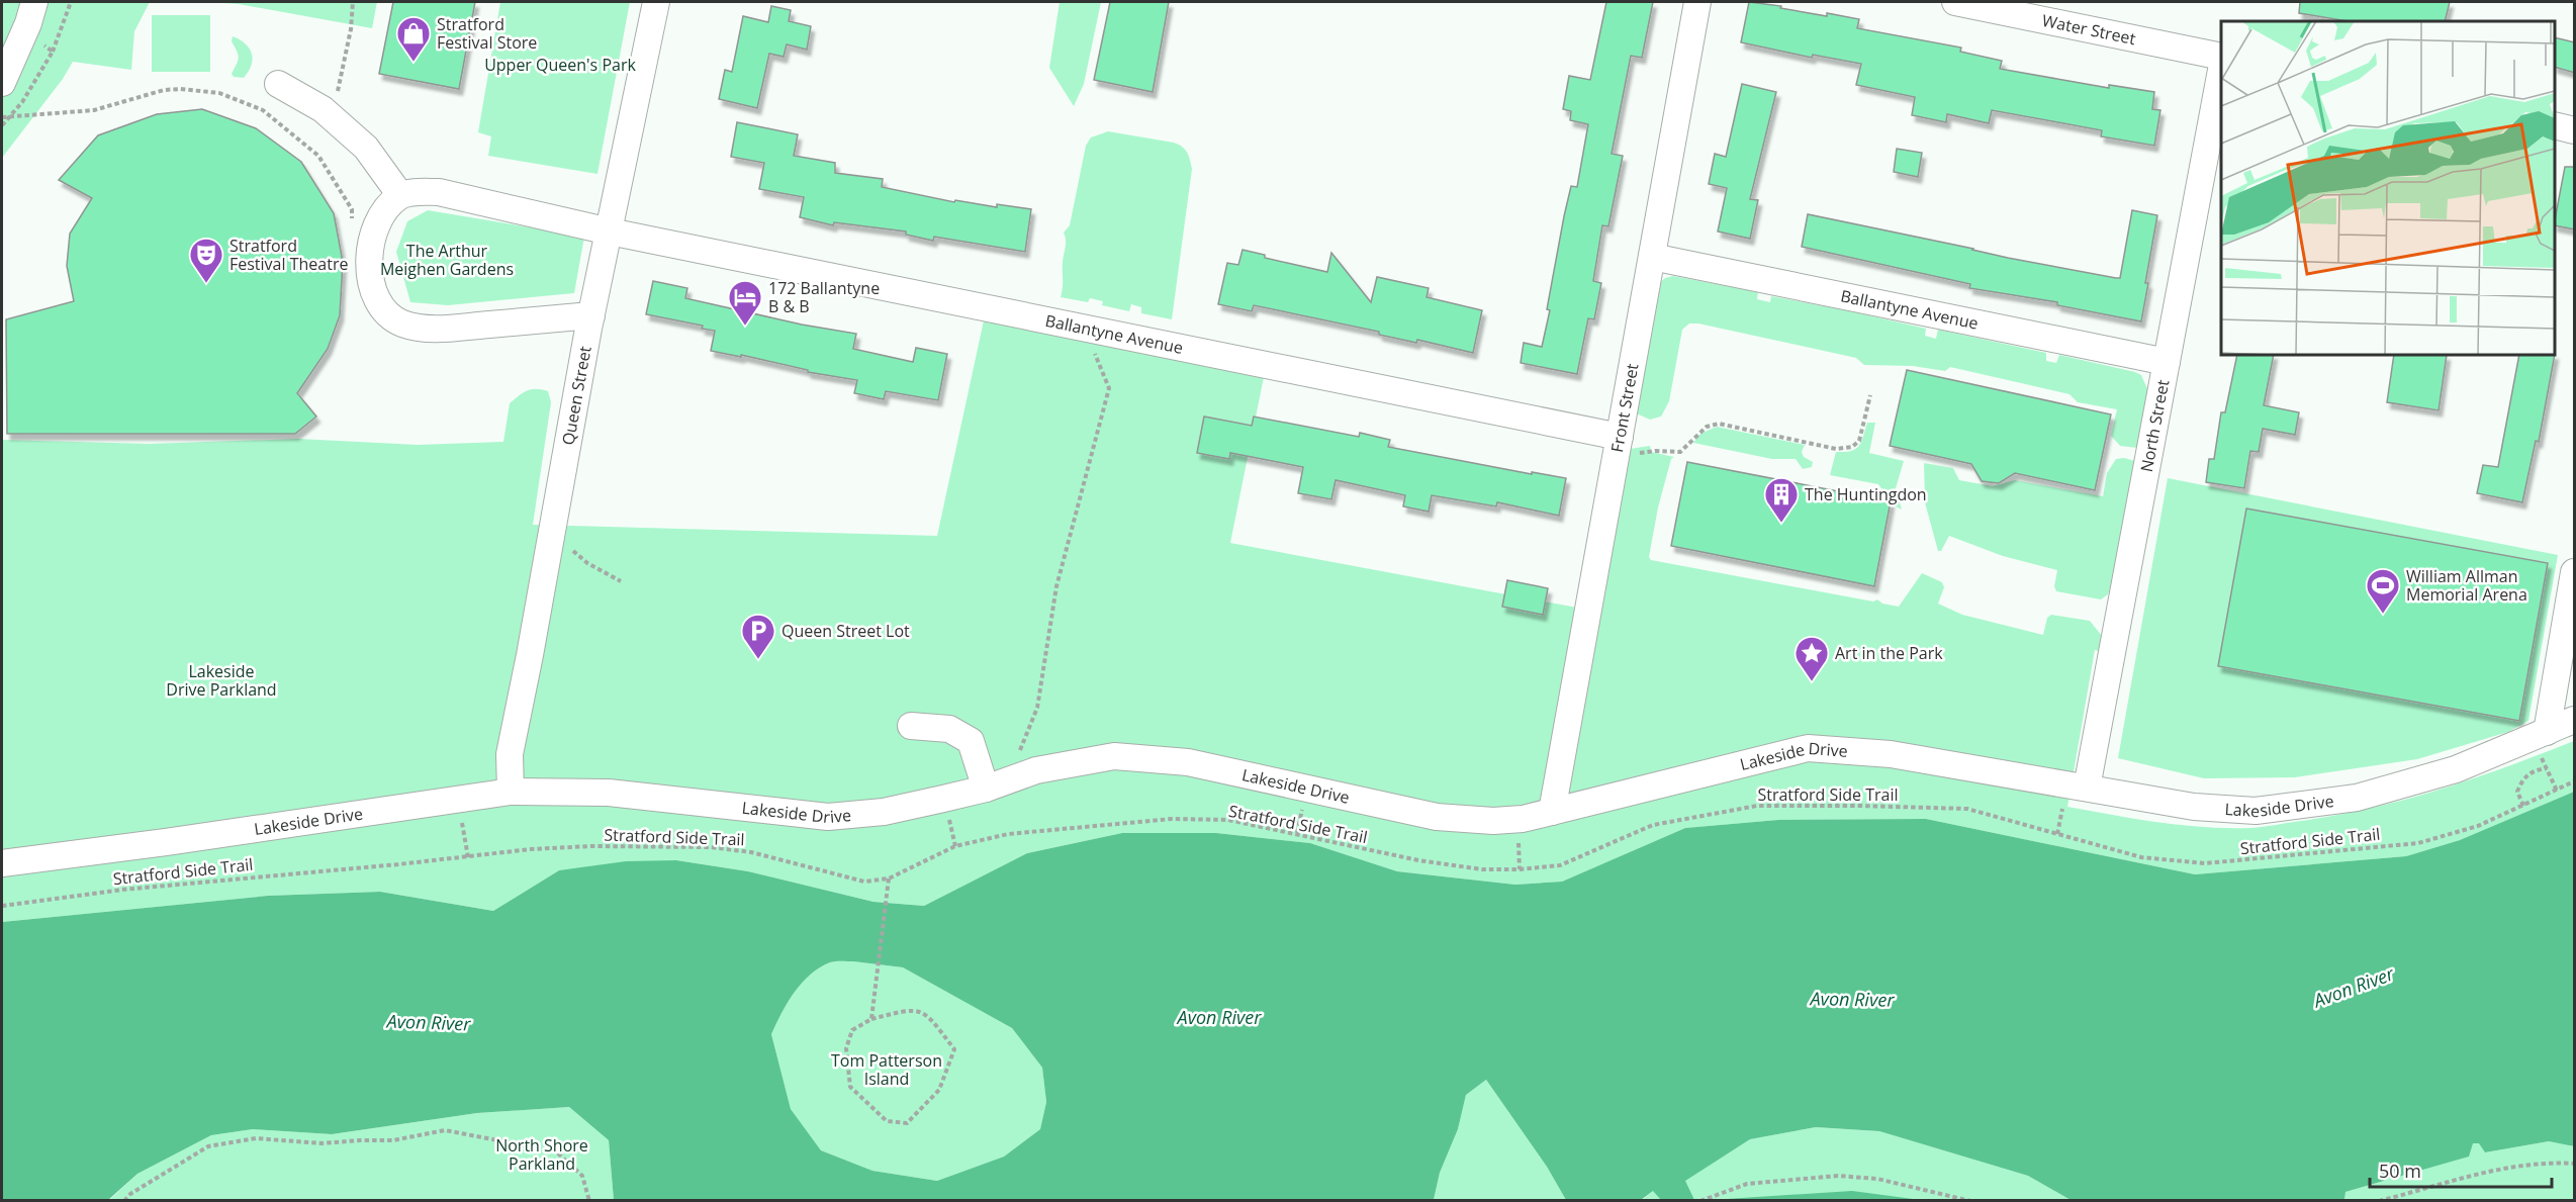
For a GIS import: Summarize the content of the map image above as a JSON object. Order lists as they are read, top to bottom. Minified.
{"streets":{"street":["Water Street","Ballantyne Avenue","Queen Street","Front Street","North Street","Lakeside Drive"],"path":["Stratford Side Trail"]},"crossings":[["Ballantyne Avenue","Queen Street"],["Ballantyne Avenue","Front Street"],["Ballantyne Avenue","North Street"],["Queen Street","Lakeside Drive"],["Front Street","Lakeside Drive"],["North Street","Lakeside Drive"]],"water":["Avon River"],"parks":["Upper Queen's Park","The Arthur Meighen Gardens","Lakeside Drive Parkland","Tom Patterson Island","North Shore Parkland"],"places":{"shop":["Stratford Festival Store"],"theatre":["Stratford Festival Theatre"],"hotel":["172 Ballantyne B & B"],"building":["The Huntingdon"],"sports":["William Allman Memorial Arena"],"parking":["Queen Street Lot"],"place":["Art in the Park"]},"scale_bar":"50 m"}
